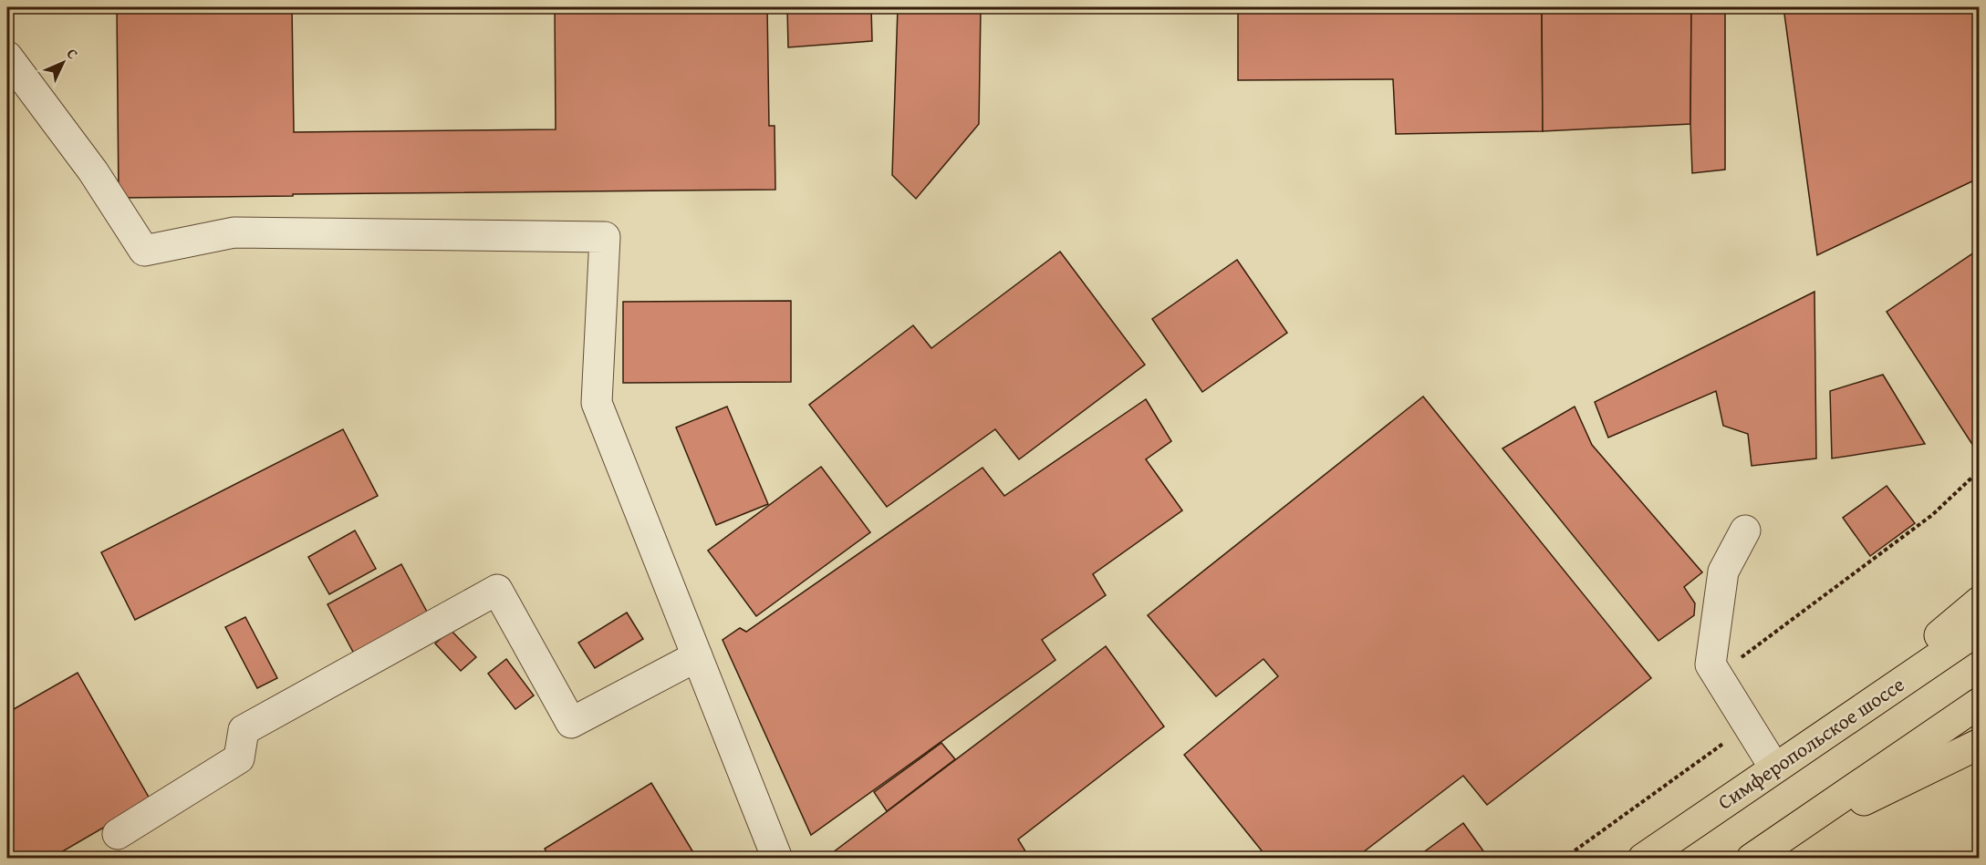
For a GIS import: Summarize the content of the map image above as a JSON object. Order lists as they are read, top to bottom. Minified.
{"streets":{"main road":["Симферопольское шоссе"]},"north":"top right"}
